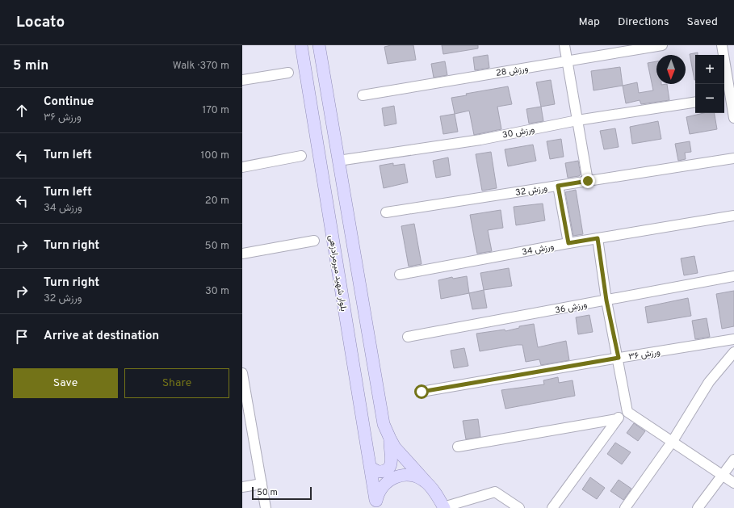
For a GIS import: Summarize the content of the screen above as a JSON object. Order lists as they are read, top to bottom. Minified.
{"streets":{"main road":["بلوار شهید میرمرادزهی"],"street":["ورزش 28","ورزش 30","ورزش 32","ورزش 34","ورزش 36","ورزش ۳۶"]},"crossings":[["ورزش 30","بلوار شهید میرمرادزهی"]],"scale_bar":"50 m","north":"bottom","page":{"header":"Locato","nav":["Map","Directions","Saved"],"heading":["5 min","Walk · 370 m"],"map_buttons":["+","−"],"list":[["Continue","ورزش ۳۶","170 m"],["Turn left","100 m"],["Turn left","ورزش 34","20 m"],["Turn right","50 m"],["Turn right","ورزش 32","30 m"],"Arrive at destination"],"buttons":["Save","Share"],"scale":"50 m"}}
